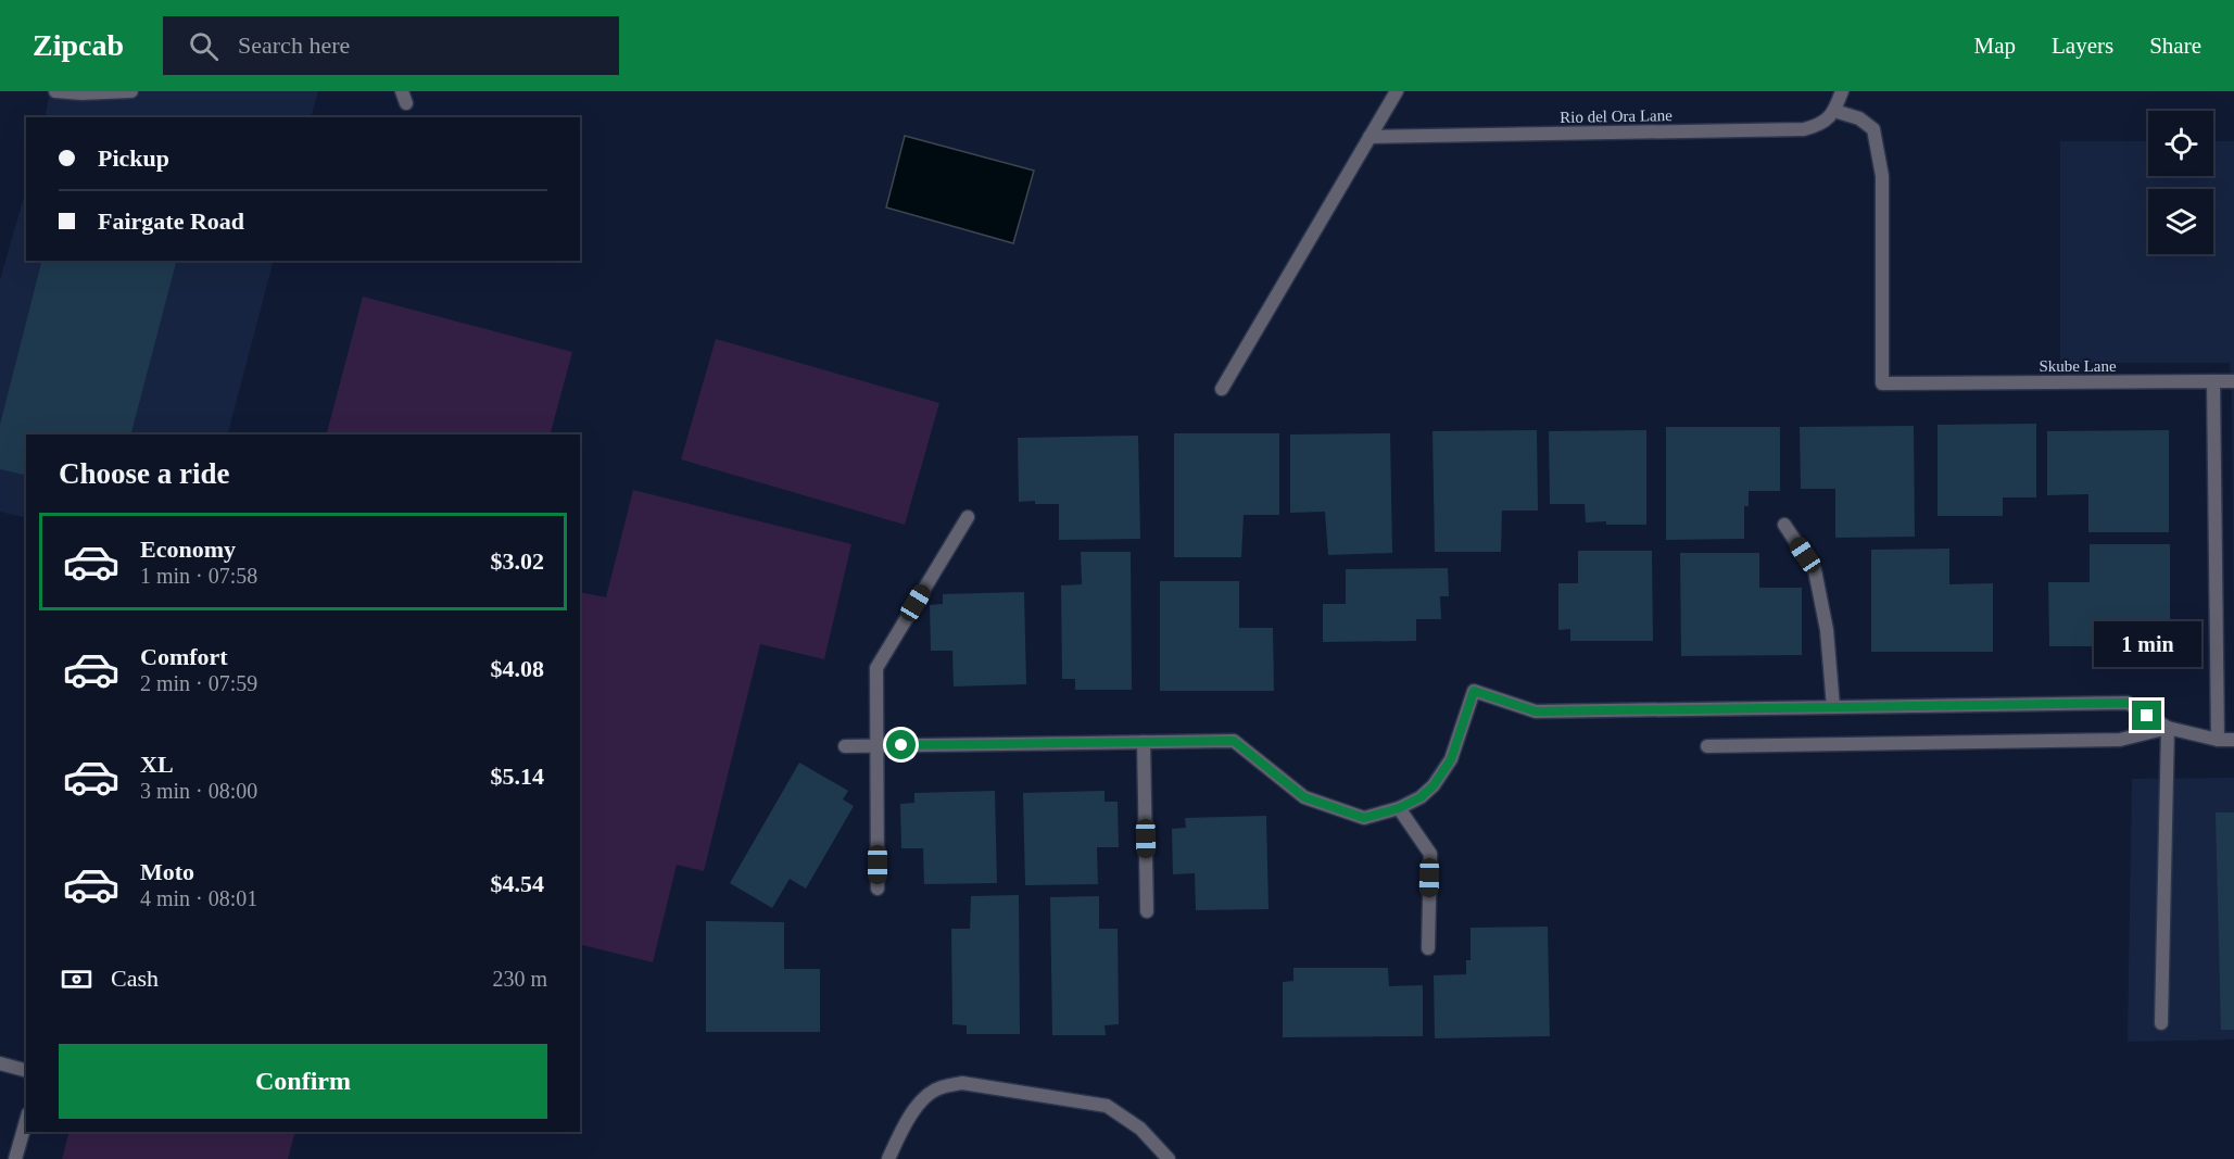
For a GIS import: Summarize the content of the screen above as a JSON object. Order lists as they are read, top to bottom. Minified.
{"streets":{"street":["Rio del Ora Lane","Skube Lane"]},"crossings":[["Rio del Ora Lane","Skube Lane"]],"page":{"header":"Zipcab","search":"Search here","nav":["Map","Layers","Share"],"banner":["Pickup","Fairgate Road"],"heading":"Choose a ride","list":[{"name":"Economy","note":"1 min · 07:58","value":"$3.02"},{"name":"Comfort","note":"2 min · 07:59","value":"$4.08"},{"name":"XL","note":"3 min · 08:00","value":"$5.14"},{"name":"Moto","note":"4 min · 08:01","value":"$4.54"}],"bubble":"1 min","pay":["Cash","230 m"],"buttons":"Confirm"}}
